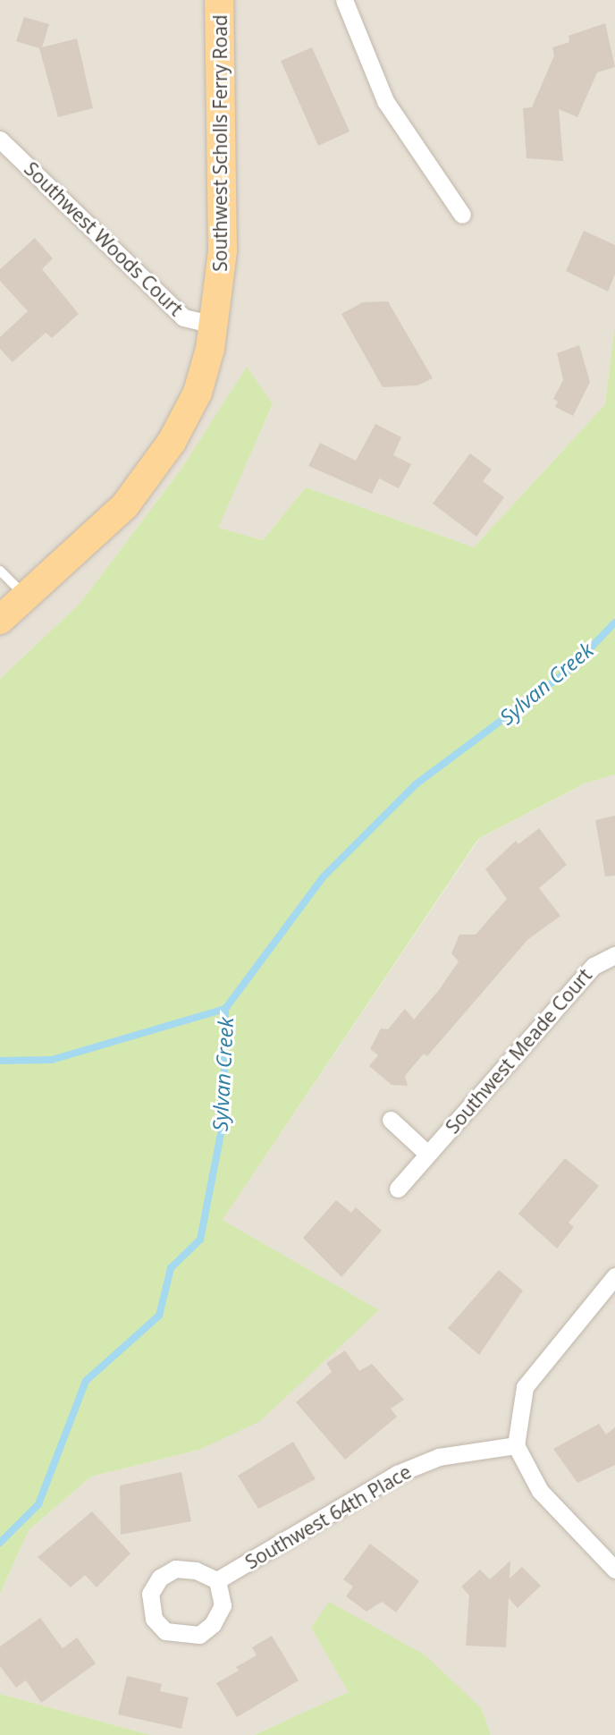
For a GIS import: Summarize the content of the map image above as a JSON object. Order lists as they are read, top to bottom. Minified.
{"streets":{"main road":["Southwest Scholls Ferry Road"],"street":["Southwest Woods Court","Southwest Meade Court","Southwest 64th Place"]},"crossings":[["Southwest Scholls Ferry Road","Southwest Woods Court"]],"water":["Sylvan Creek"]}
